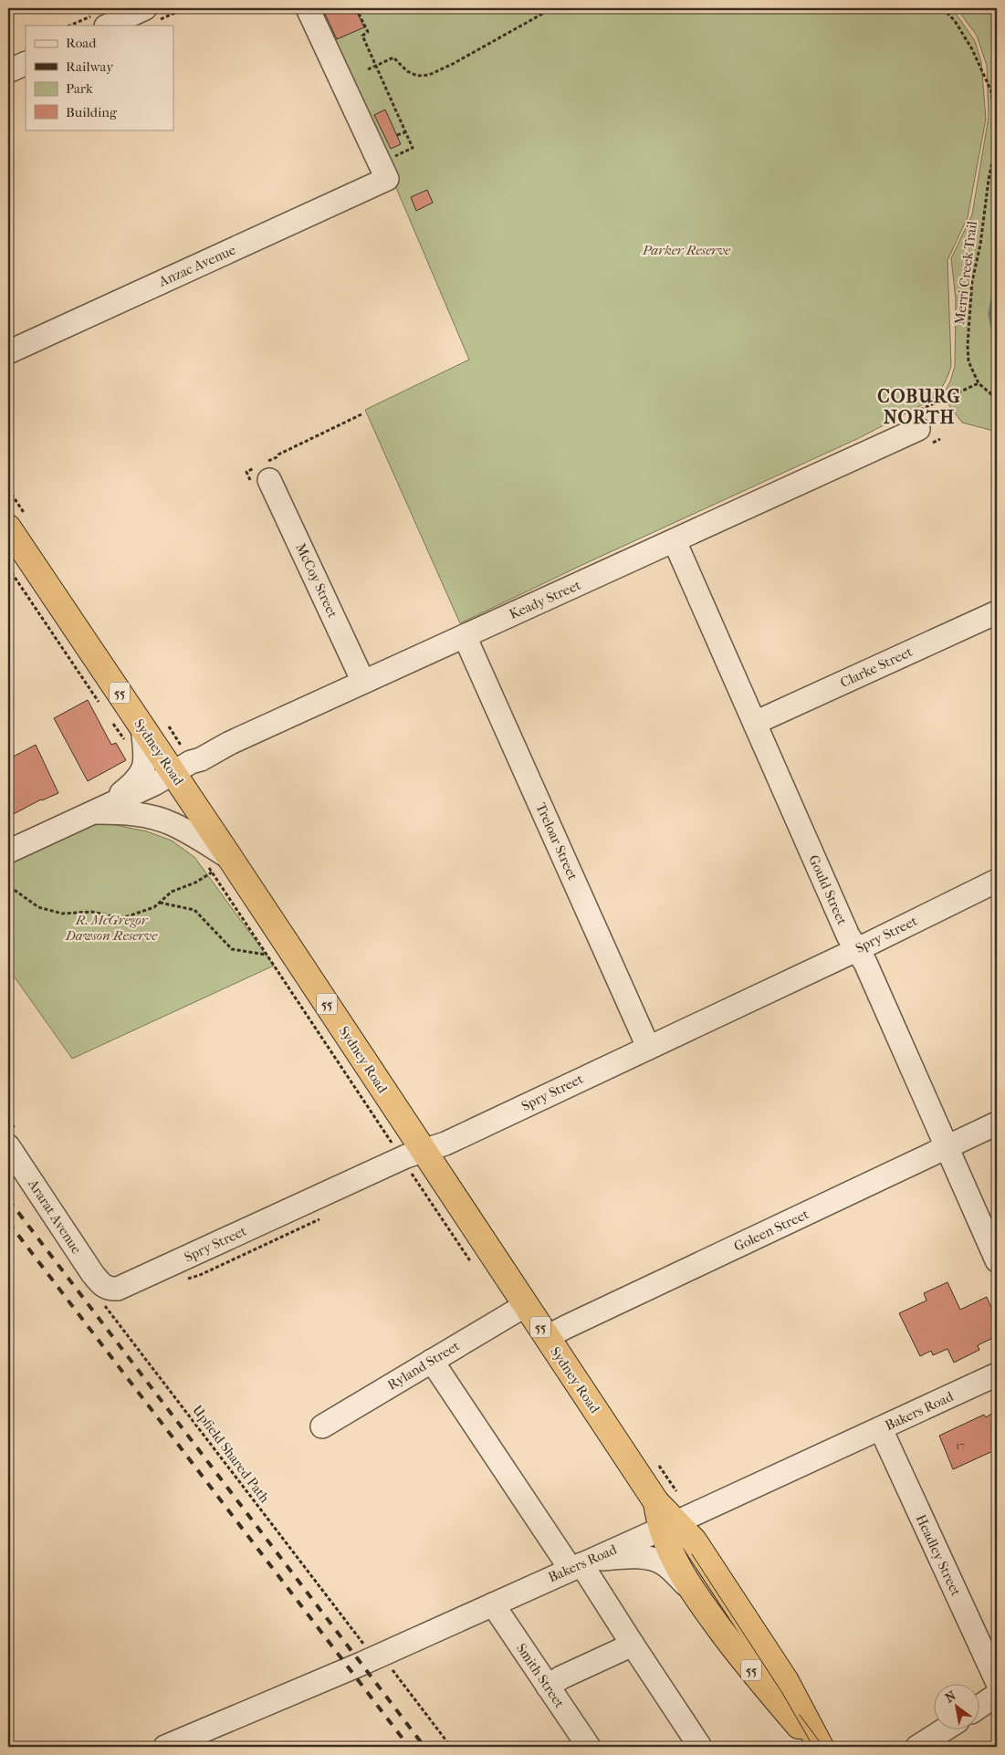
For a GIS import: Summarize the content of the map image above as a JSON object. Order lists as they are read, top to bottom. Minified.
{"streets":{"highway":["55","Sydney Road"],"street":["Anzac Avenue","McCoy Street","Keady Street","Clarke Street","Treloar Street","Gould Street","Spry Street","Ararat Avenue","Goleen Street","Ryland Street","Bakers Road","Headley Street","Smith Street"],"path":["Merri Creek Trail","Upfield Shared Path"]},"crossings":[["McCoy Street","Keady Street"],["Keady Street","Sydney Road"],["Keady Street","Treloar Street"],["Keady Street","Gould Street"],["Clarke Street","Gould Street"],["Sydney Road","Spry Street"],["Sydney Road","Goleen Street"],["Sydney Road","Ryland Street"],["Sydney Road","Bakers Road"],["Treloar Street","Spry Street"],["Gould Street","Spry Street"],["Gould Street","Goleen Street"],["Spry Street","Ararat Avenue"],["Spry Street","Upfield Shared Path"],["Ararat Avenue","Upfield Shared Path"],["Bakers Road","Upfield Shared Path"],["Bakers Road","Headley Street"],["Bakers Road","Smith Street"]],"districts":["COBURG NORTH"],"parks":["Parker Reserve","R. McGregor Dawson Reserve"],"house_numbers":["17"],"legend":["Road","Railway","Park","Building"],"north":"top left"}
